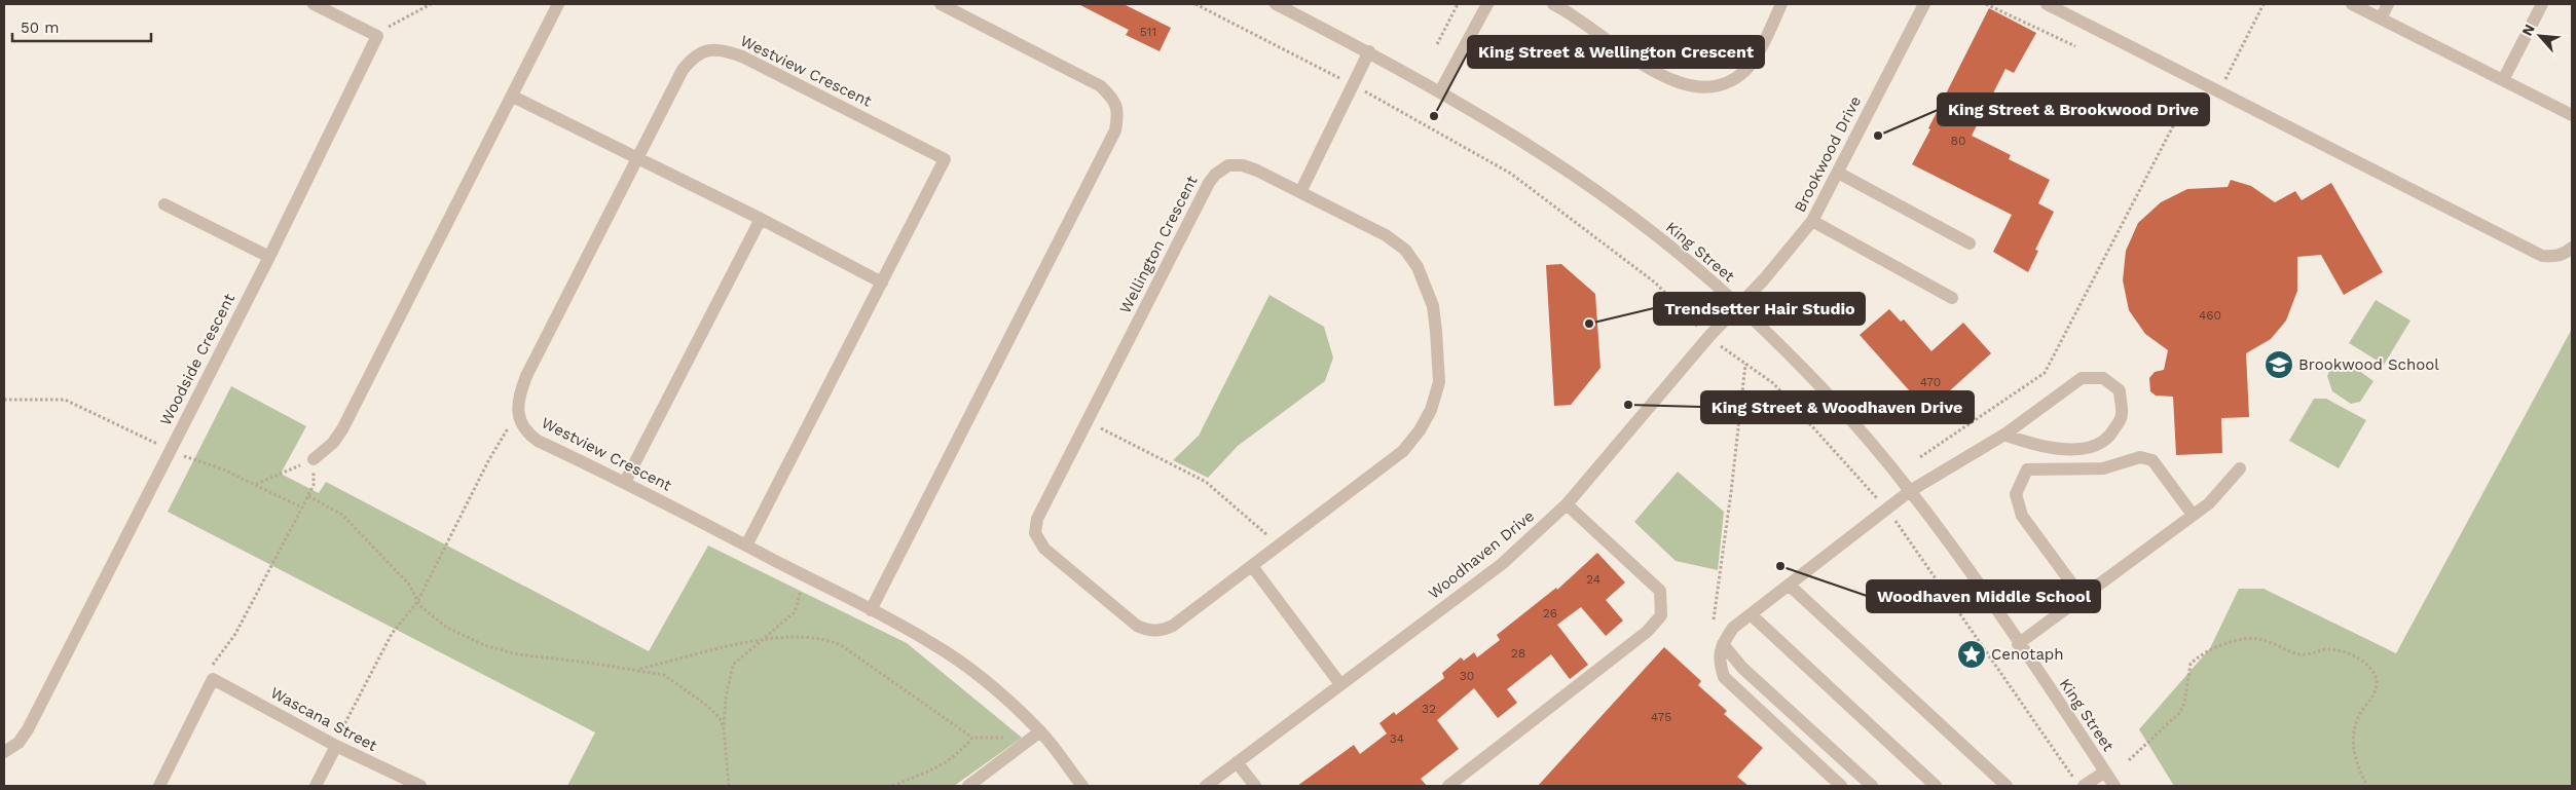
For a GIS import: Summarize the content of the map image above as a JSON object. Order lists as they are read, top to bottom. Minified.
{"streets":{"street":["Westview Crescent","Brookwood Drive","Wellington Crescent","King Street","Woodside Crescent","Woodhaven Drive","Wascana Street"]},"crossings":[["Brookwood Drive","King Street"],["Brookwood Drive","Woodhaven Drive"],["King Street","Woodhaven Drive"]],"places":{"other":["King Street & Wellington Crescent","King Street & Brookwood Drive","Trendsetter Hair Studio","King Street & Woodhaven Drive","Woodhaven Middle School"],"school or university":["Brookwood School"],"place":["Cenotaph"]},"house_numbers":["511","80","460","470","24","26","28","30","32","475","34"],"scale_bar":"50 m","north":"top left"}
